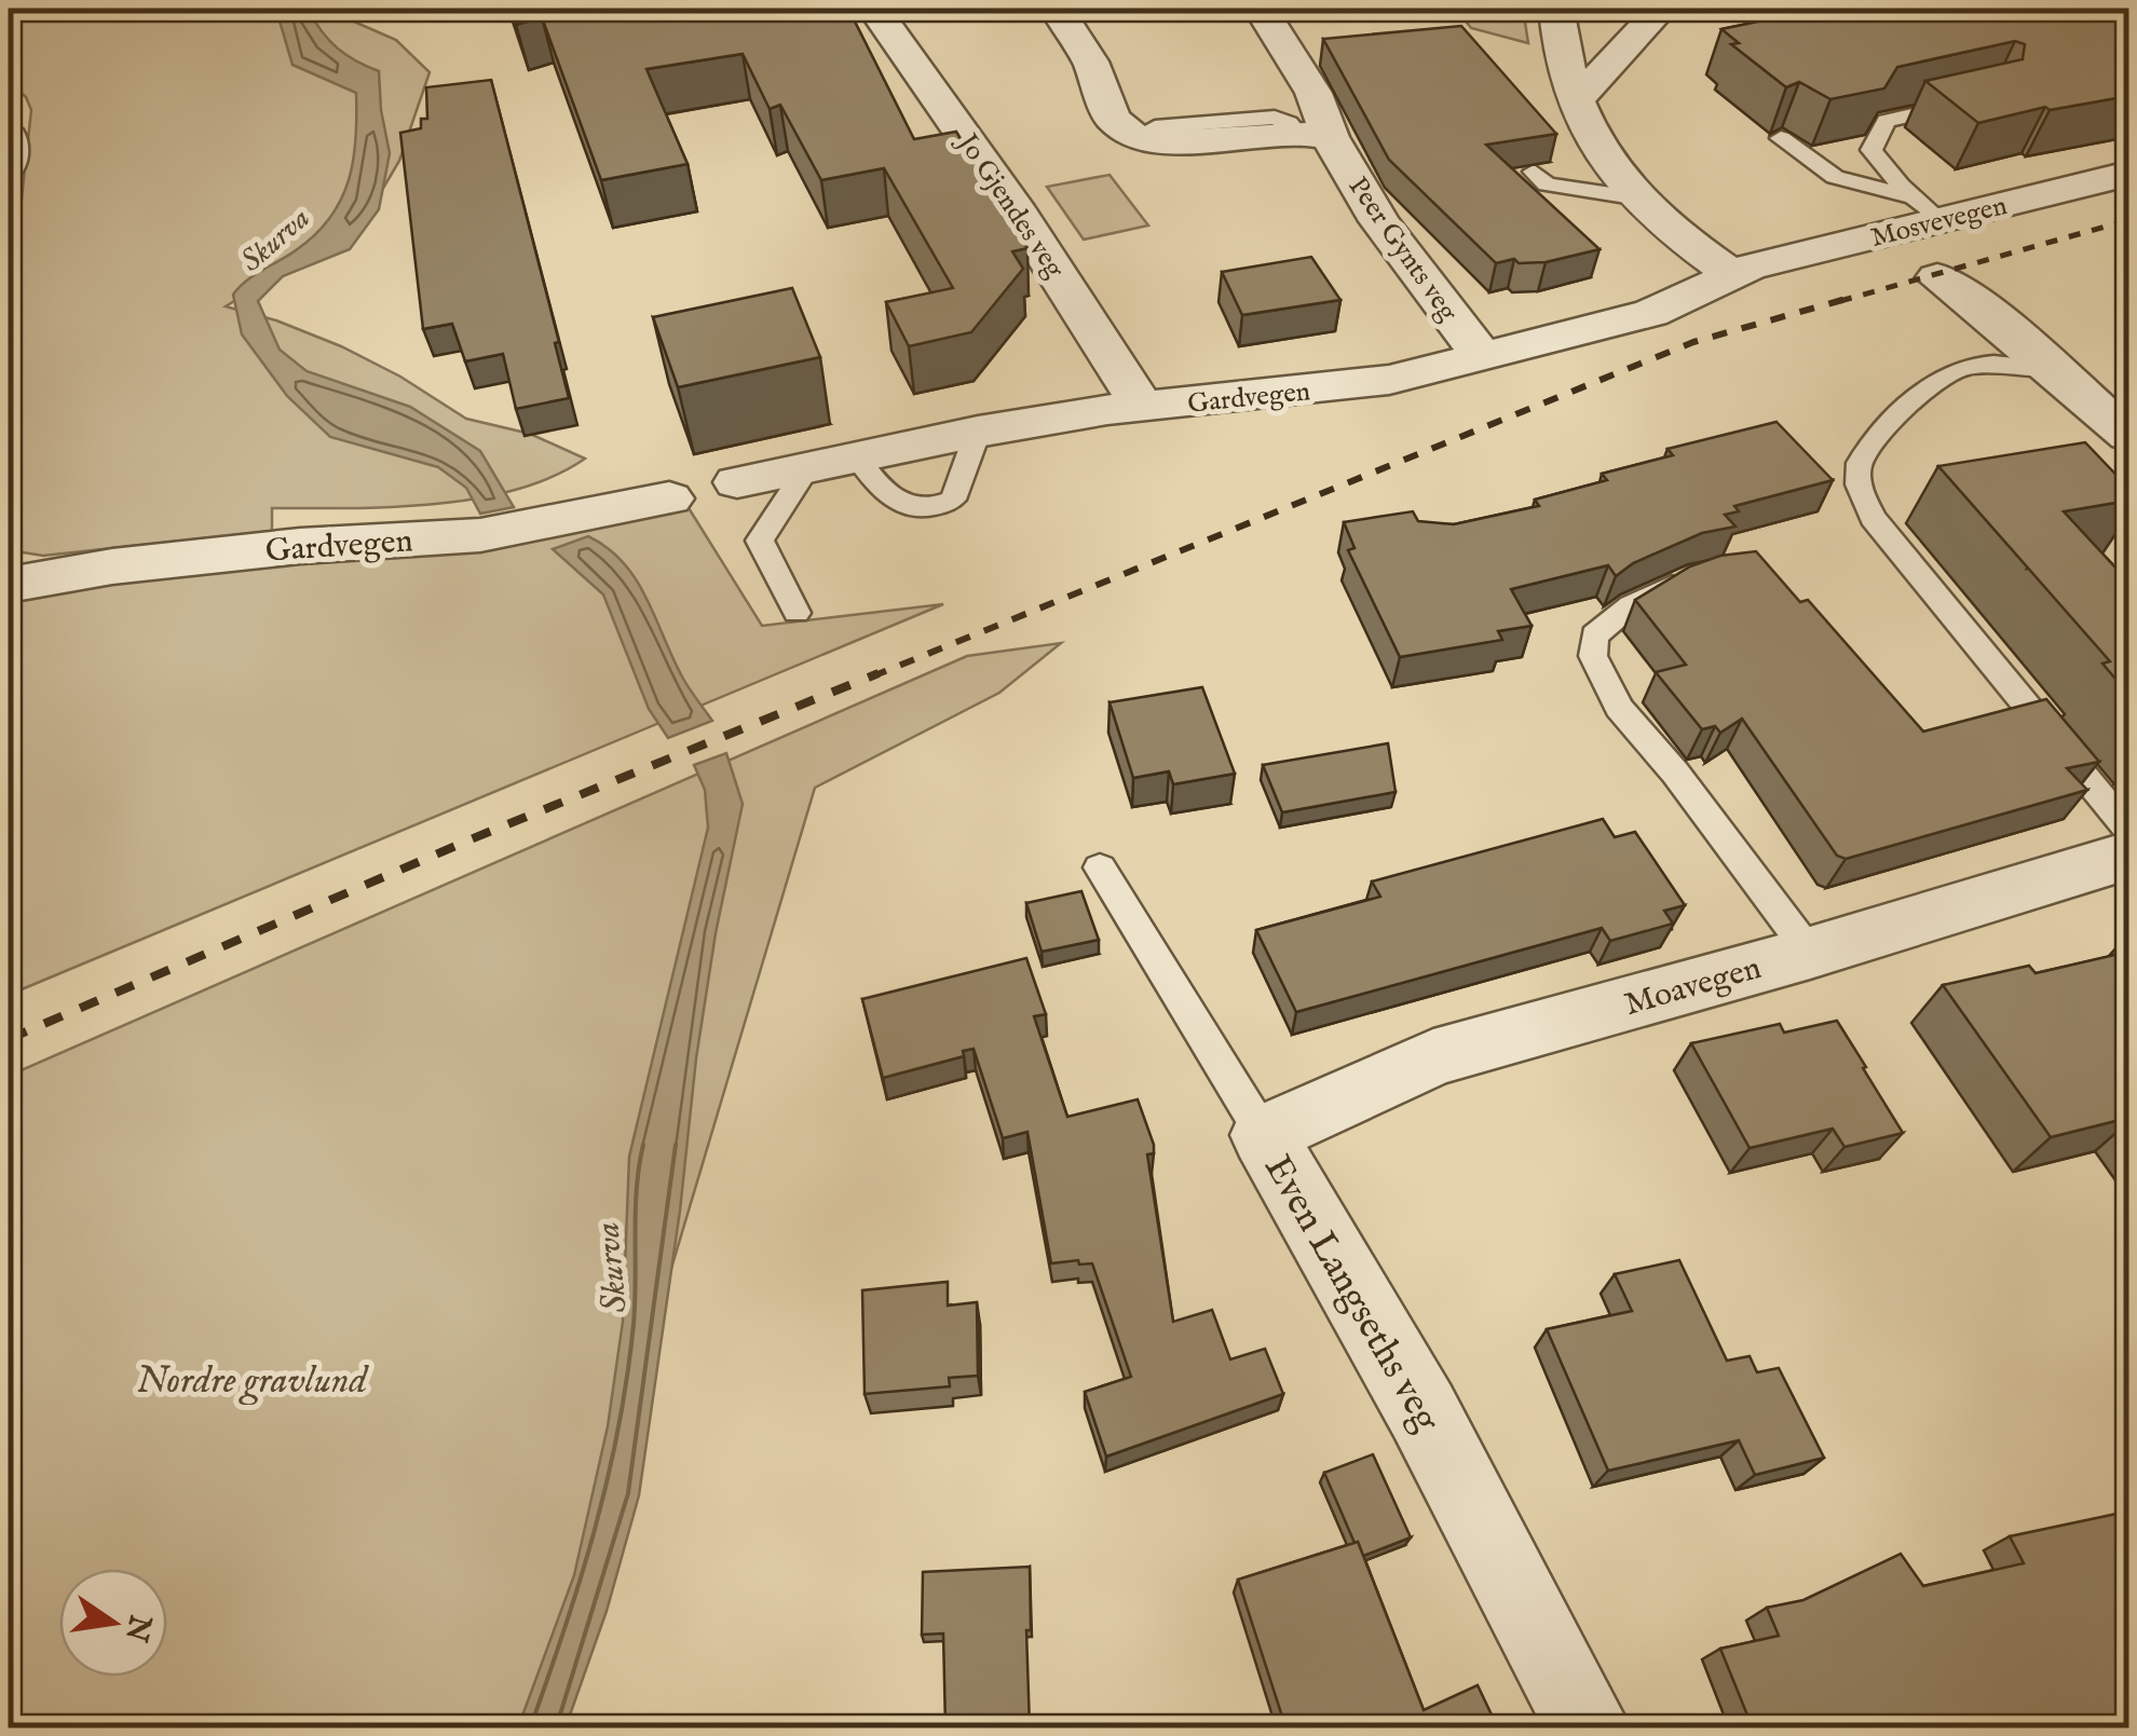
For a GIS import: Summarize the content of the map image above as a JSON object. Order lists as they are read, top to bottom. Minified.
{"streets":{"street":["Jo Gjendes veg","Mosvevegen","Peer Gynts veg","Gardvegen","Moavegen","Even Langseths veg"]},"crossings":[["Jo Gjendes veg","Gardvegen"],["Mosvevegen","Gardvegen"],["Peer Gynts veg","Gardvegen"],["Moavegen","Even Langseths veg"]],"water":["Skurva"],"parks":["Nordre gravlund"],"north":"right"}
